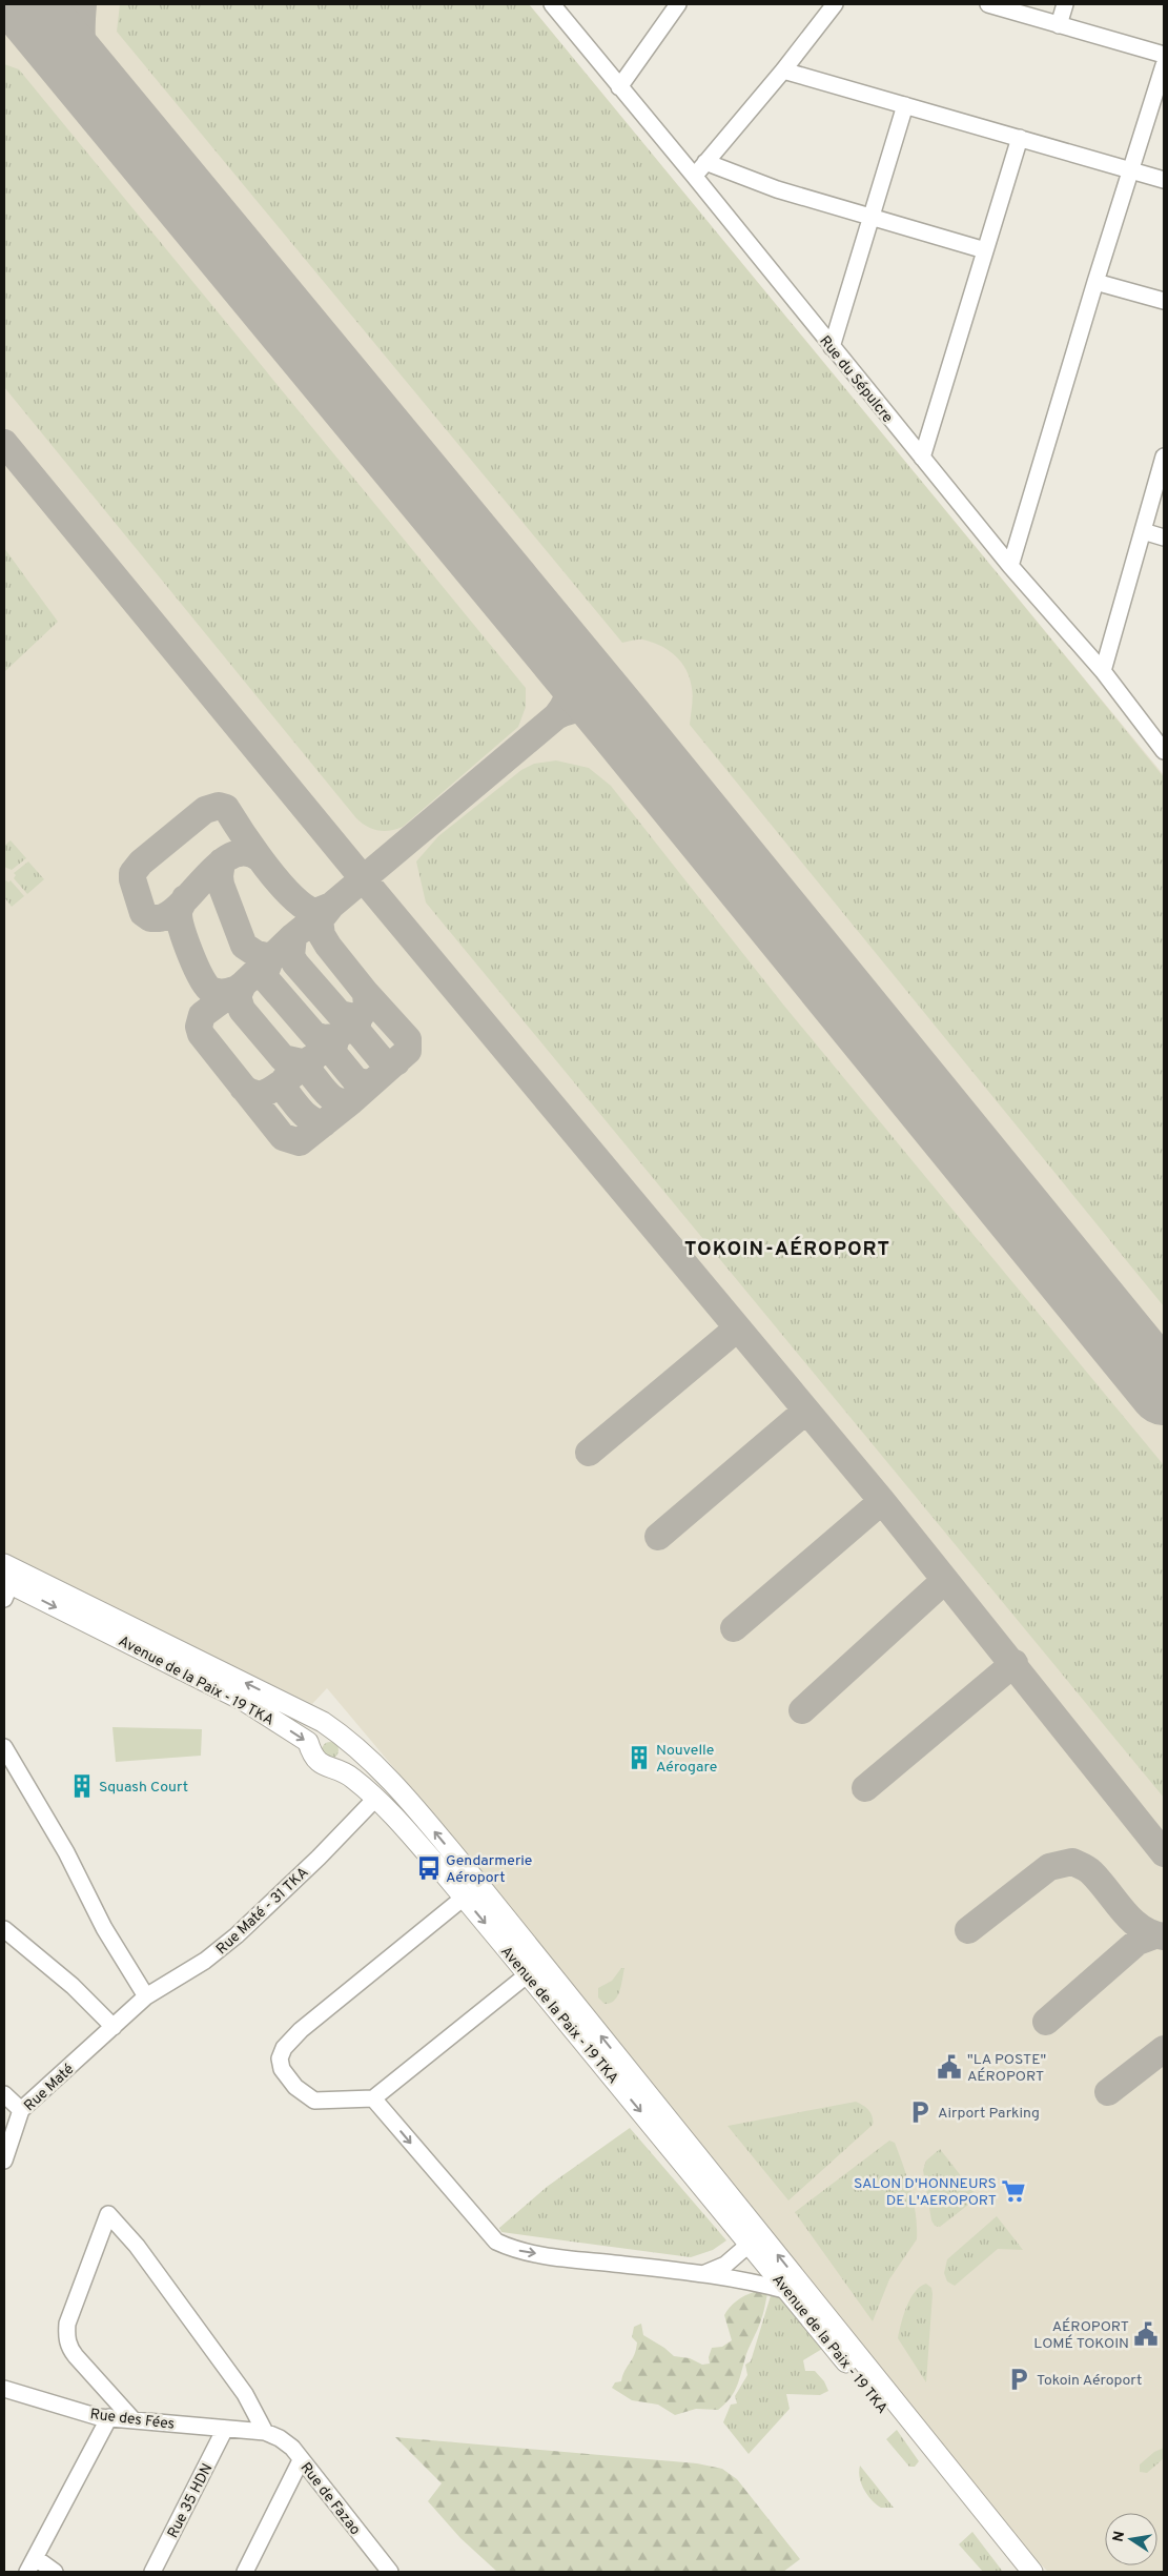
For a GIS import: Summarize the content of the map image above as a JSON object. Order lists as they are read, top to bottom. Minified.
{"streets":{"main road":["Avenue de la Paix - 19 TKA"],"street":["Rue du Sépulcre","Rue Maté - 31 TKA","Rue Maté","Rue des Fées","Rue de Fazao","Rue 35 HDN"]},"crossings":[["Avenue de la Paix - 19 TKA","Rue Maté - 31 TKA"],["Rue Maté - 31 TKA","Rue Maté"],["Rue des Fées","Rue de Fazao"],["Rue des Fées","Rue 35 HDN"]],"districts":["TOKOIN-AÉROPORT"],"places":{"building":["Nouvelle Aérogare","Squash Court"],"bus stop":["Gendarmerie Aéroport"],"public building":["\"LA POSTE\" AÉROPORT","AÉROPORT LOMÉ TOKOIN"],"parking":["Airport Parking","Tokoin Aéroport"],"supermarket":["SALON D'HONNEURS DE L'AEROPORT"]},"north":"left"}
